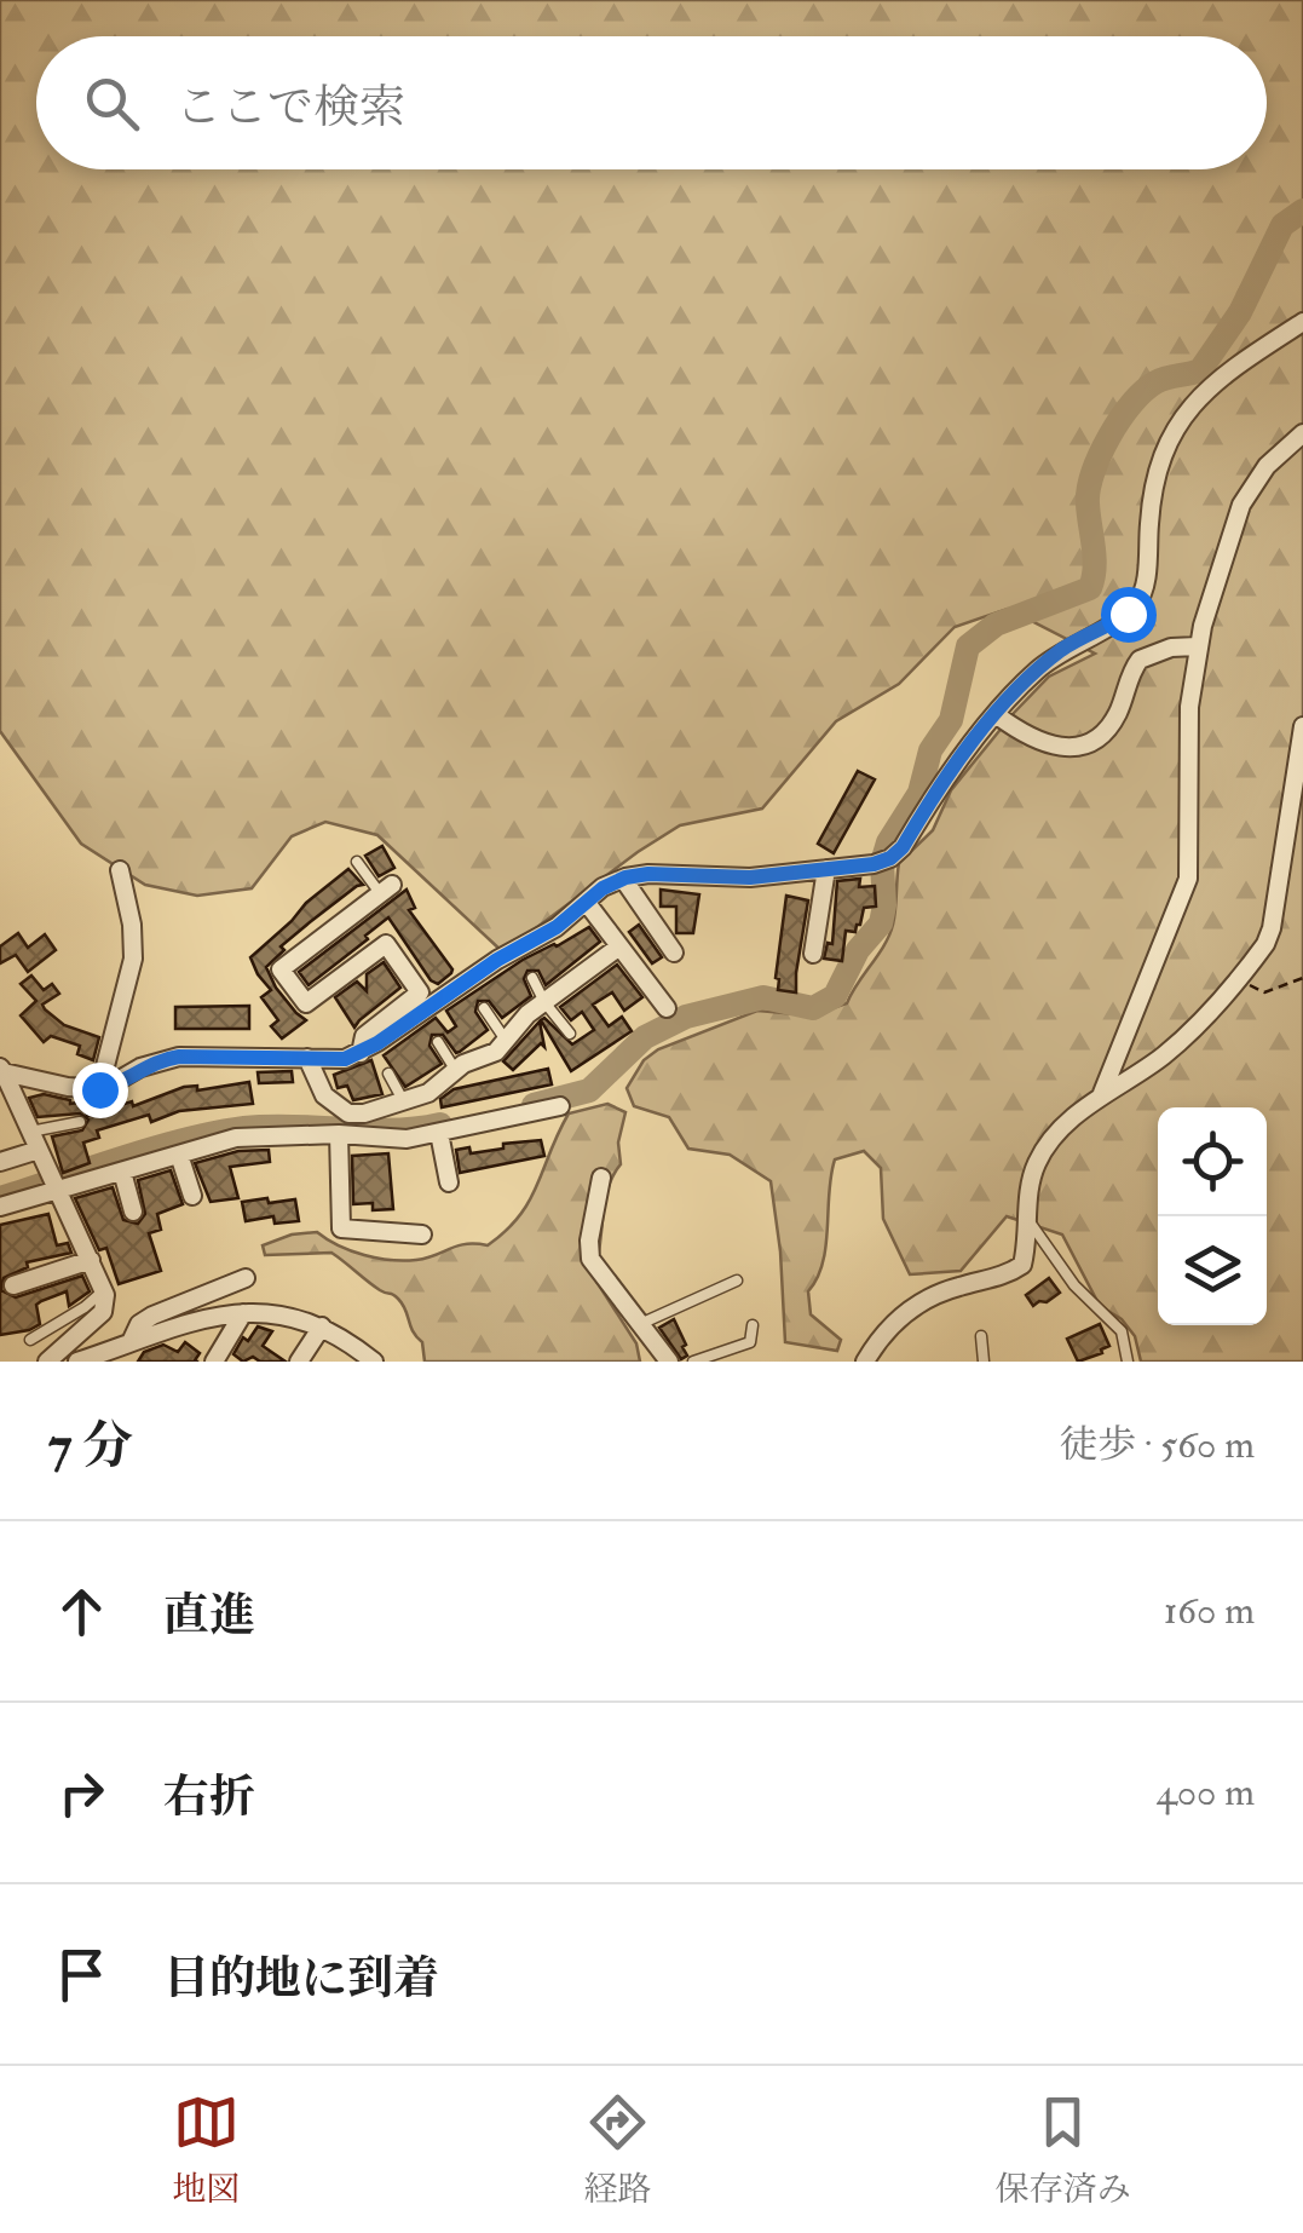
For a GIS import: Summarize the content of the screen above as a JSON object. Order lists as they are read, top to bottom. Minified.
{"page":{"search":"ここで検索","heading":["7 分","徒歩 · 560 m"],"list":[["直進","160 m"],["右折","400 m"],"目的地に到着"],"nav":["地図","経路","保存済み"]}}
